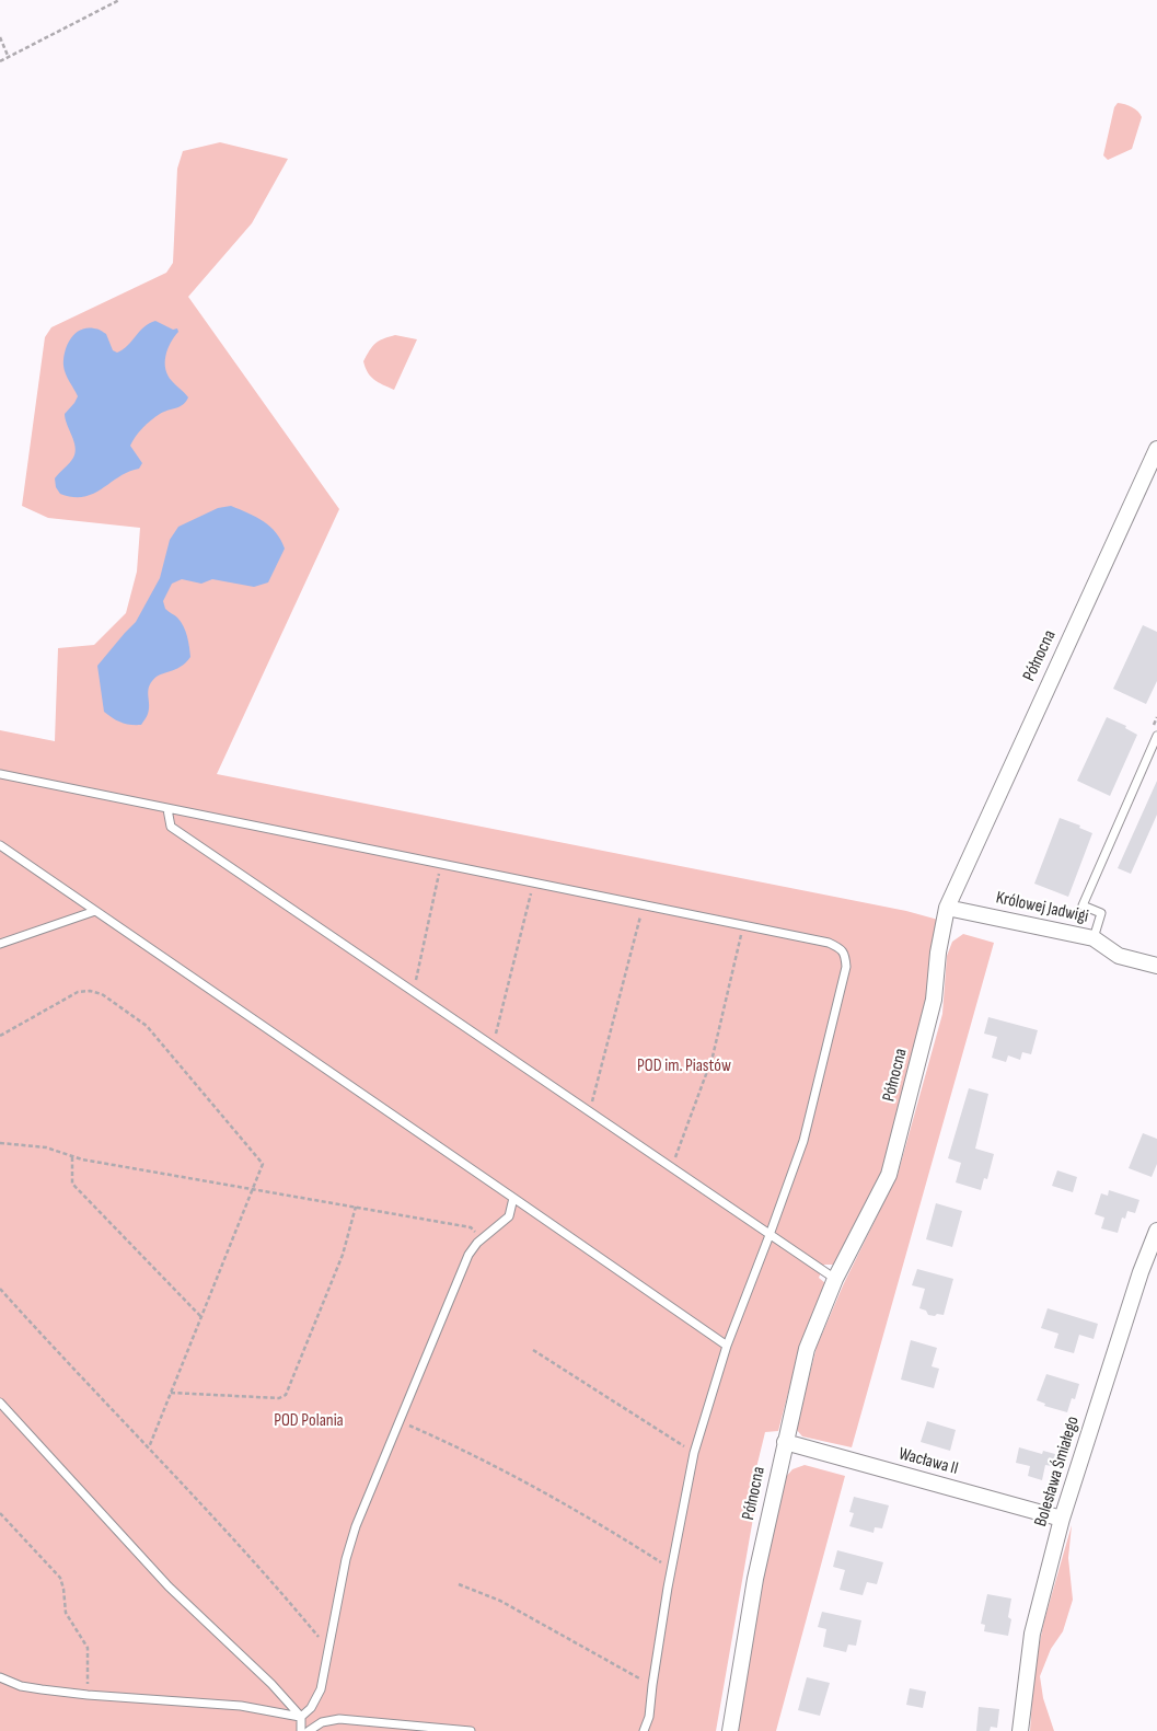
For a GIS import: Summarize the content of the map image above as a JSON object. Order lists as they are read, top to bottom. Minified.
{"streets":{"street":["Północna","Królowej Jadwigi","Wacława II","Bolesława Śmiałego"]},"crossings":[["Północna","Królowej Jadwigi"],["Północna","Wacława II"],["Wacława II","Bolesława Śmiałego"]],"parks":["POD im. Piastów","POD Polania"]}
